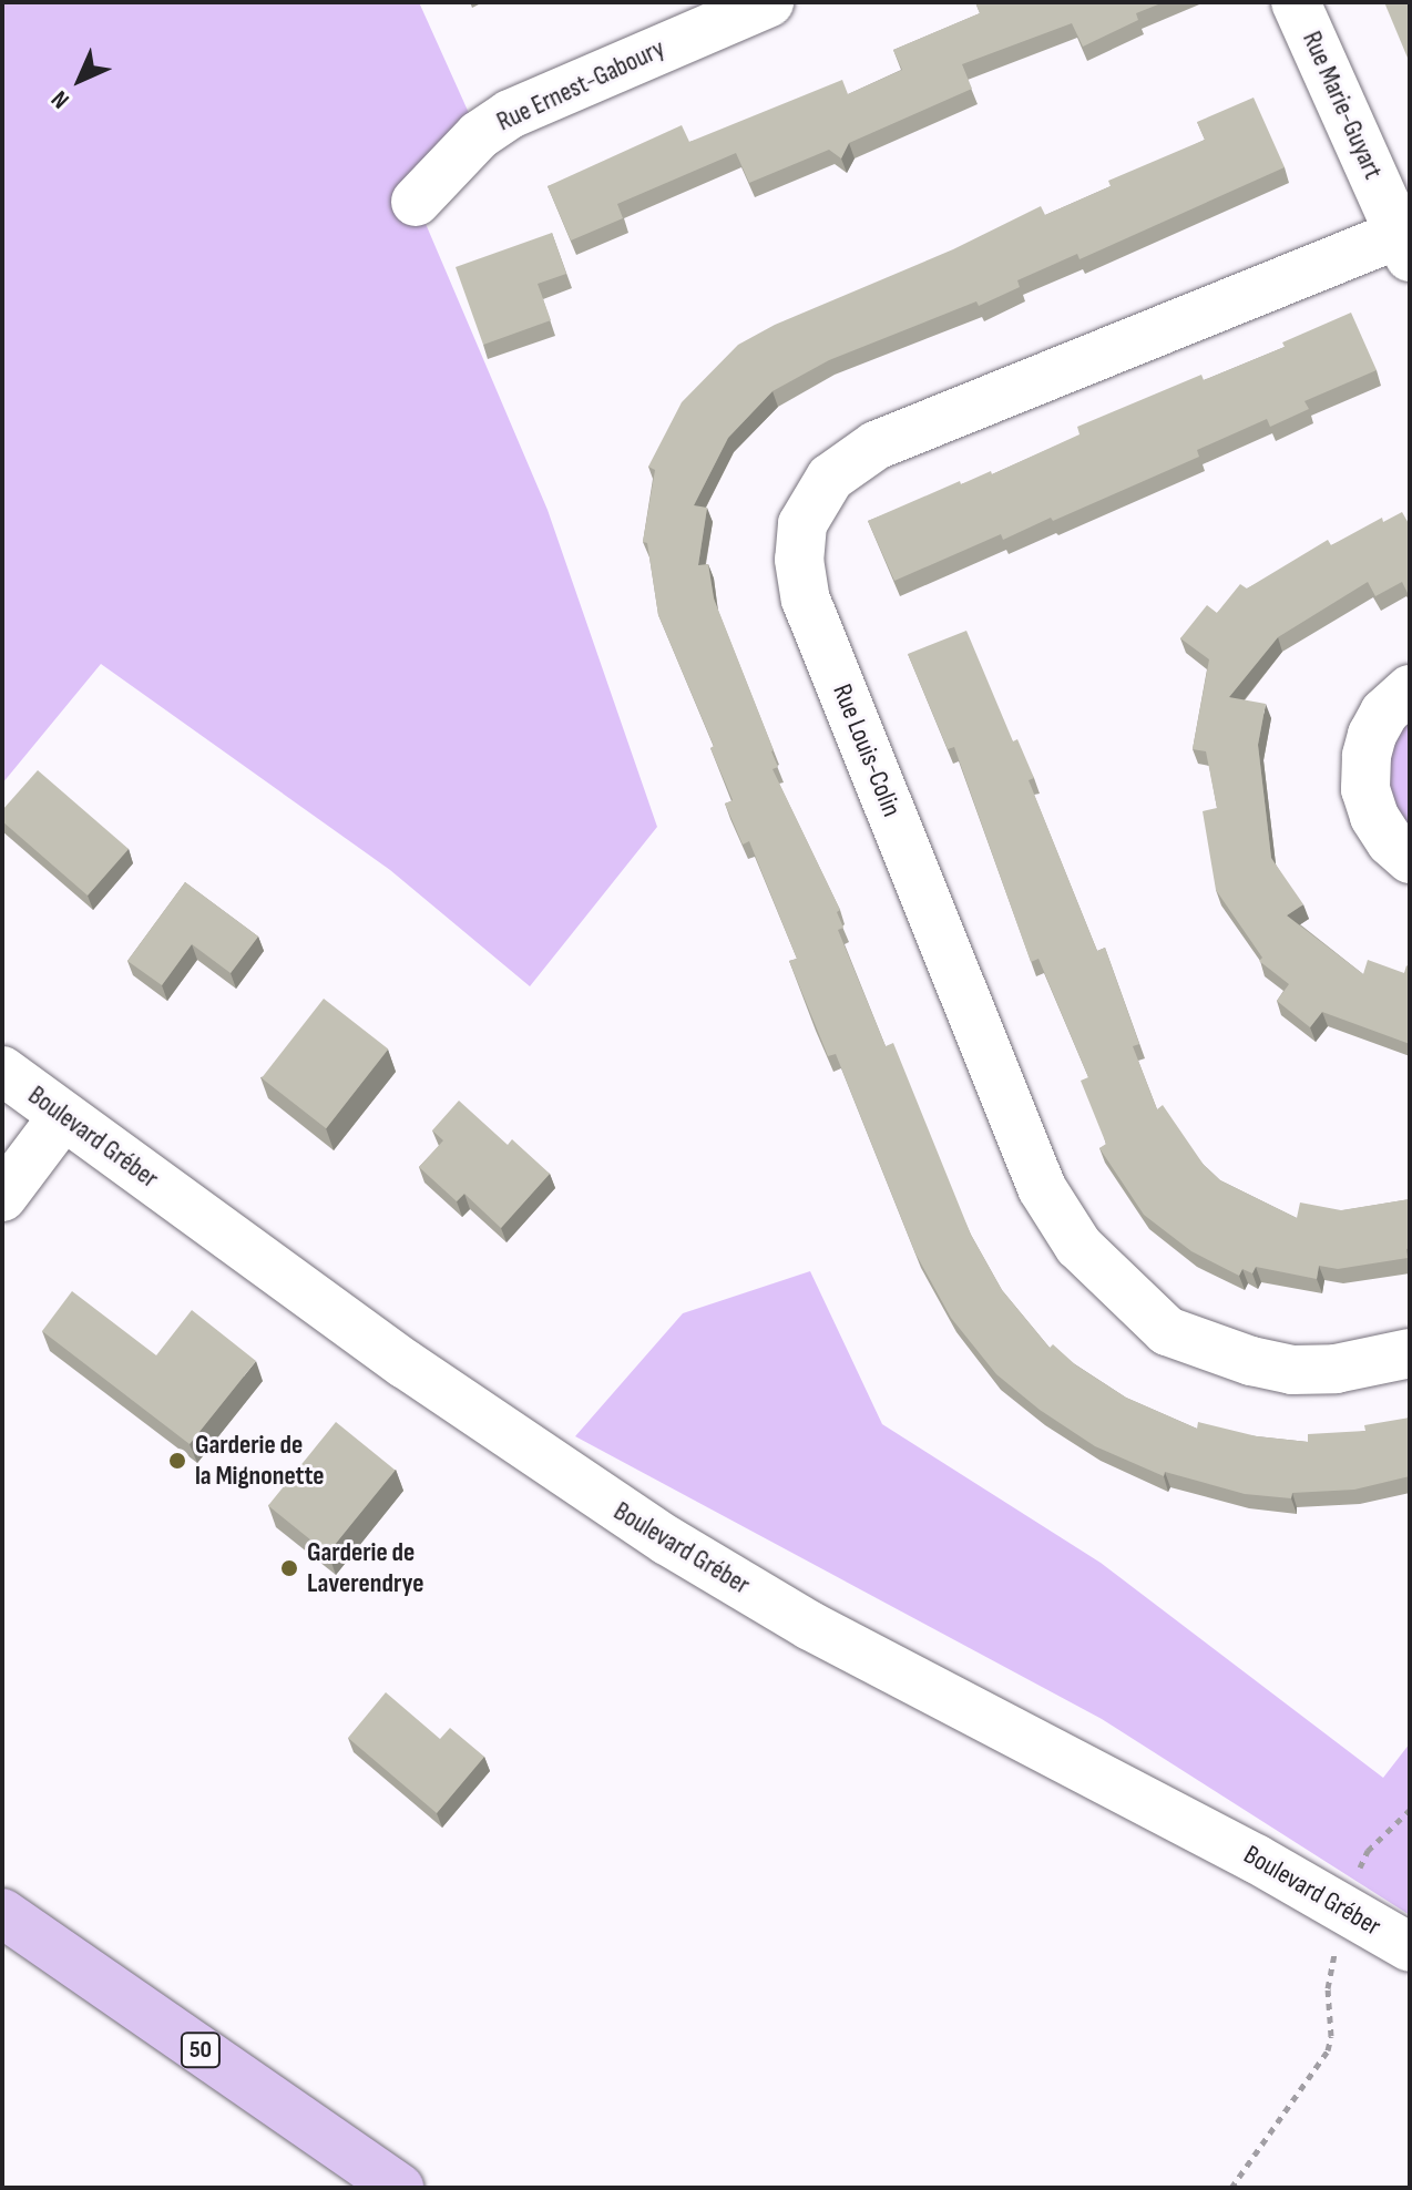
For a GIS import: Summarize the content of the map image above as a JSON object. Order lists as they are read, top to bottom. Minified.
{"streets":{"highway":["50"],"street":["Rue Ernest-Gaboury","Rue Marie-Guyart","Rue Louis-Colin","Boulevard Gréber"]},"crossings":[["Rue Marie-Guyart","Rue Louis-Colin"]],"places":["Garderie de la Mignonette","Garderie de Laverendrye"],"north":"bottom left"}
